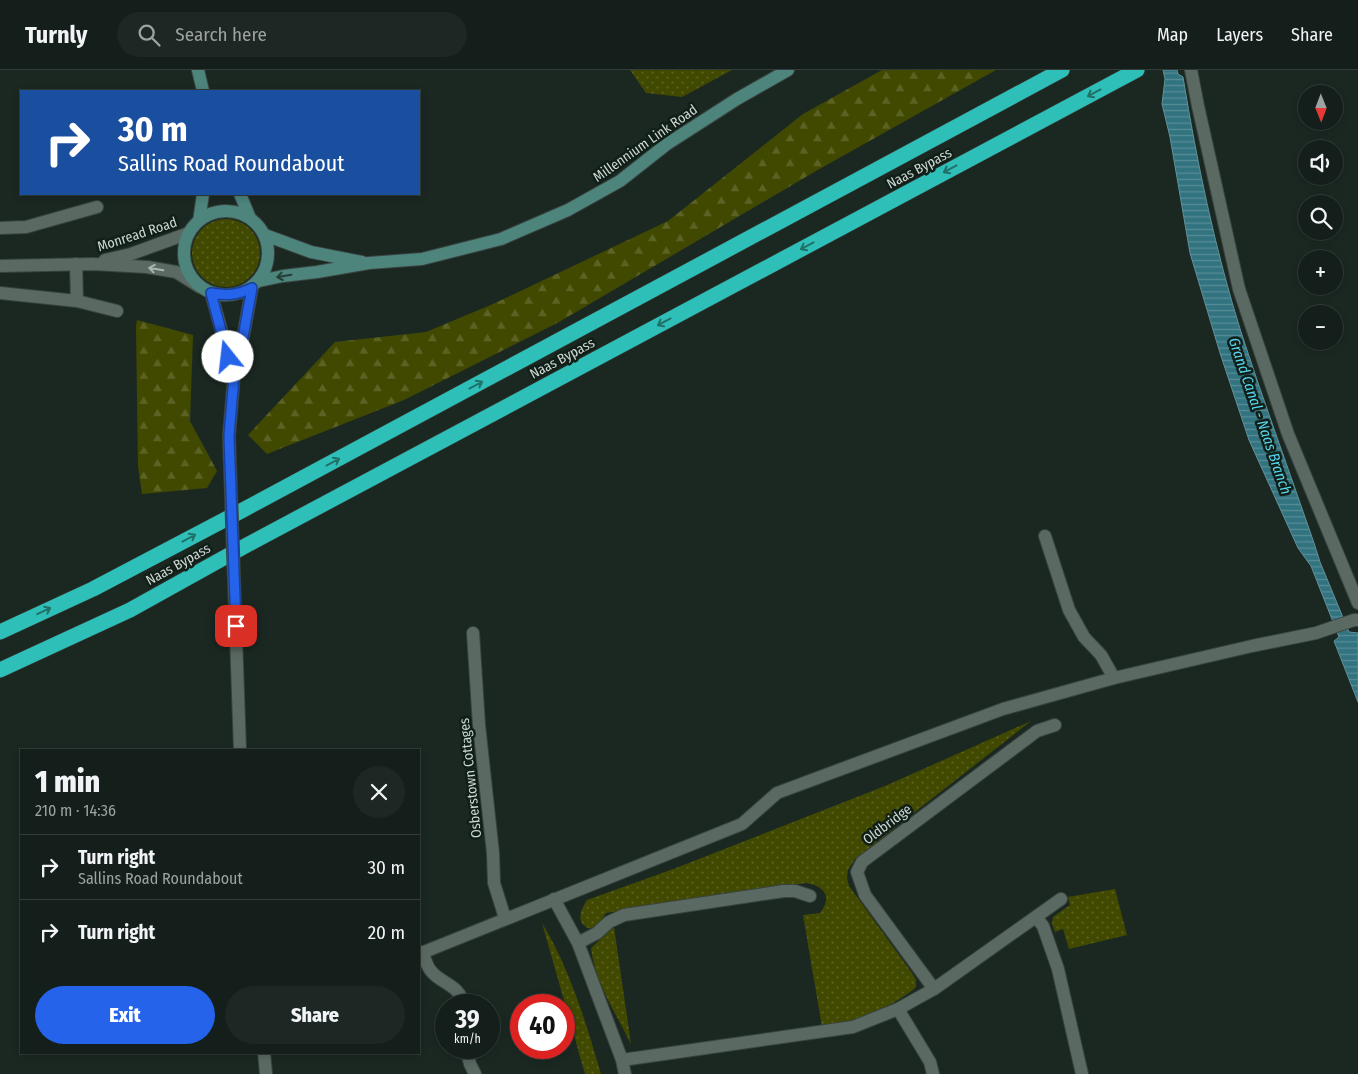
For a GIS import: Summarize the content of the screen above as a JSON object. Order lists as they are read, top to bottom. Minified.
{"streets":{"highway":["Naas Bypass"],"main road":["Millennium Link Road"],"street":["Monread Road","Osberstown Cottages","Oldbridge"]},"crossings":[["Millennium Link Road","Monread Road"]],"one_way":["Monread Road"],"water":["Grand Canal - Naas Branch"],"north":"bottom","page":{"header":"Turnly","search":"Search here","nav":["Map","Layers","Share"],"map_buttons":["+","−"],"turn":["30 m","Sallins Road Roundabout"],"heading":["1 min","210 m · 14:36"],"list":[{"name":"Turn right","note":"Sallins Road Roundabout","value":"30 m"},{"name":"Turn right","value":"20 m"}],"buttons":["Exit","Share"],"speed":"39 km/h","limit":"40"}}
